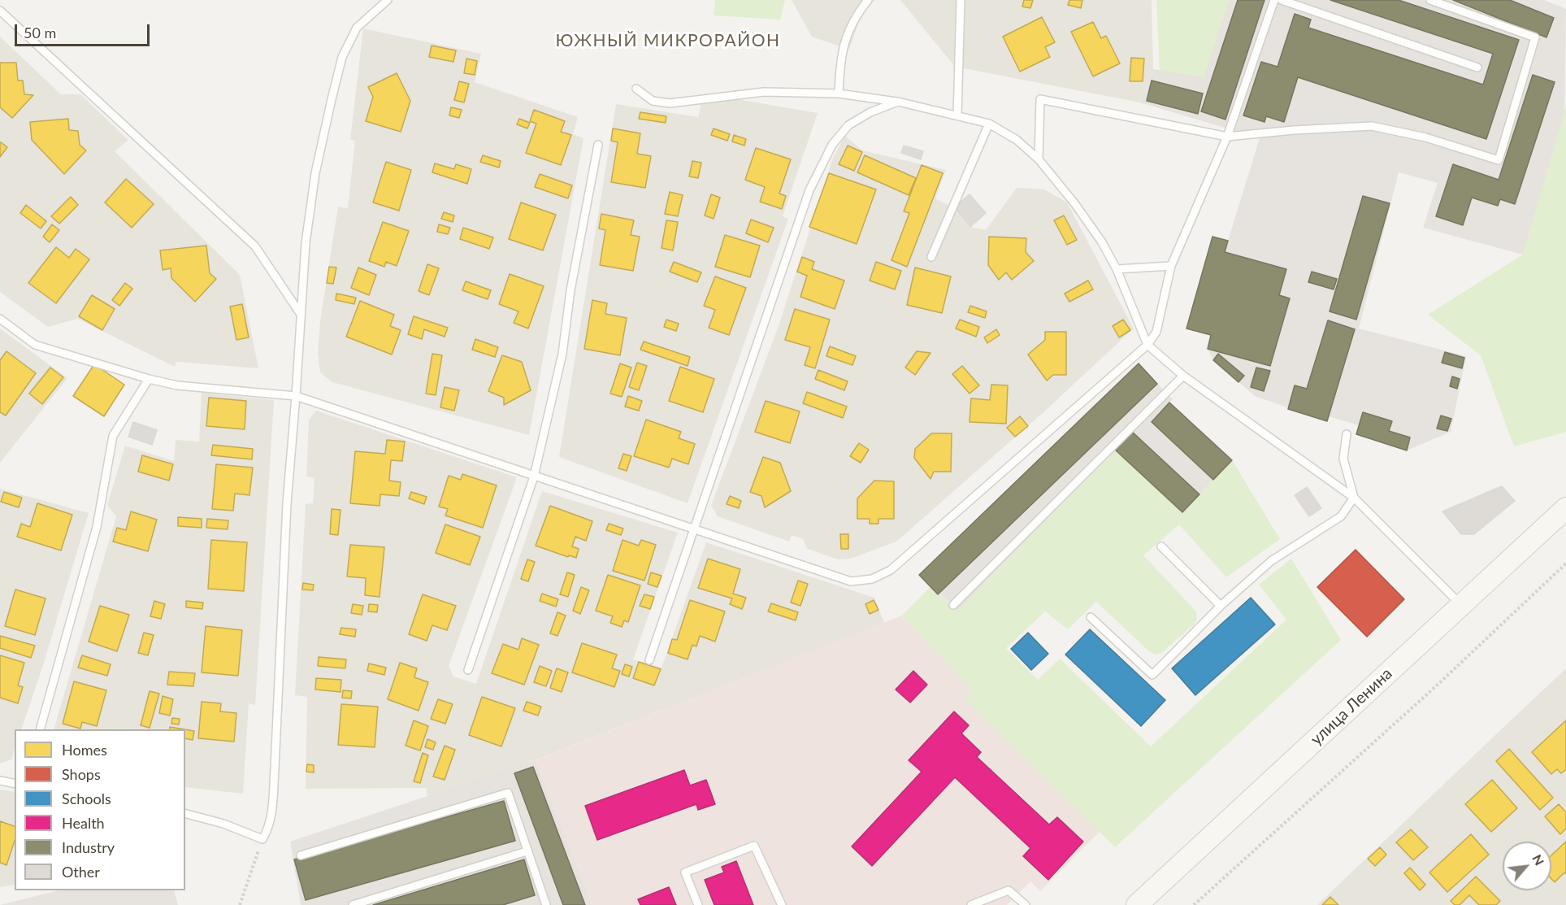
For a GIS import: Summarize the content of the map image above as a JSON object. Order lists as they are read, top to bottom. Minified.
{"streets":{"street":["улица Ленина"]},"districts":["ЮЖНЫЙ МИКРОРАЙОН"],"legend":["Homes","Shops","Schools","Health","Industry","Other"],"scale_bar":"50 m","north":"top right"}
